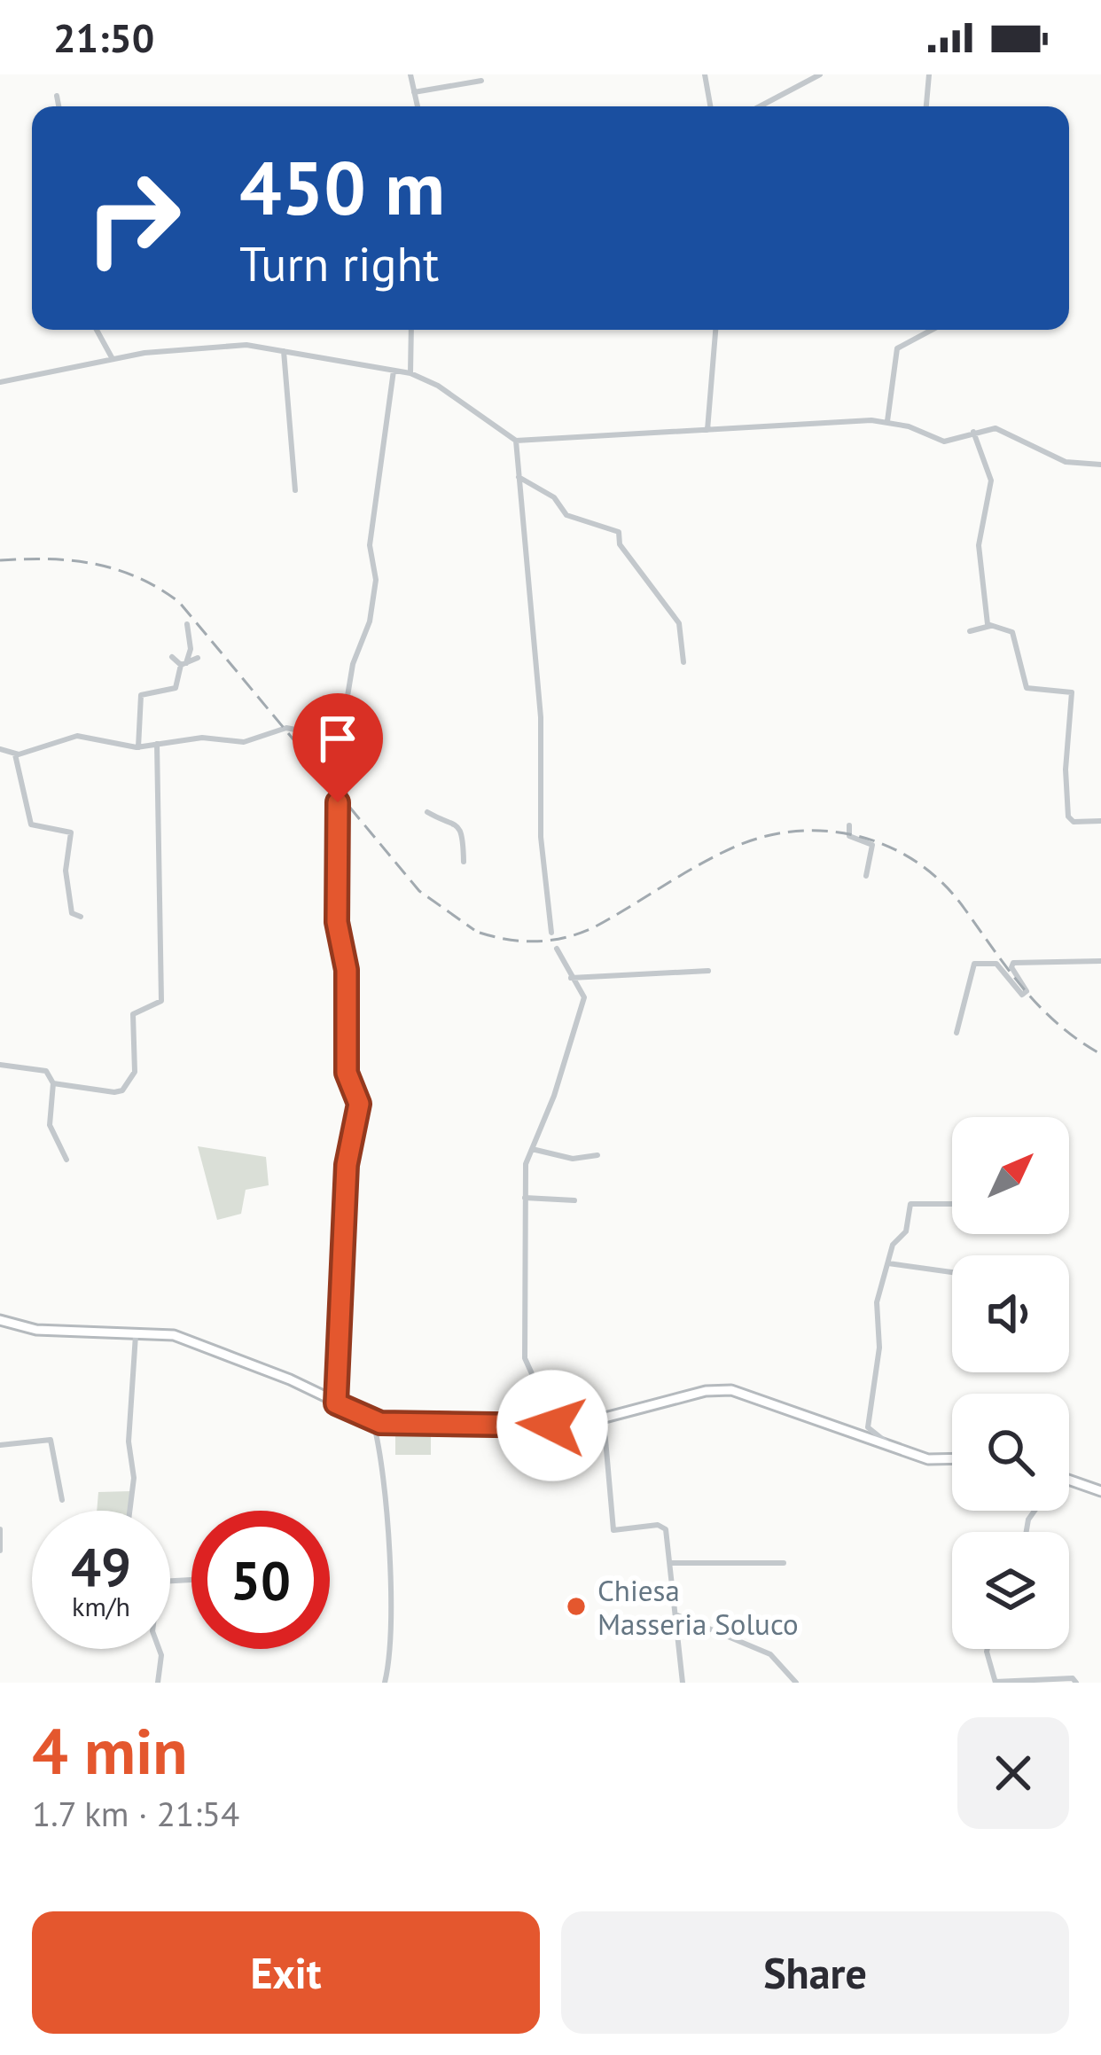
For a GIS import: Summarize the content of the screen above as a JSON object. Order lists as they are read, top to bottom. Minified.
{"places":["Chiesa Masseria Soluco"],"north":"top right","page":{"status":"21:50","turn":["450 m","Turn right"],"speed":"49 km/h","limit":"50","heading":["4 min","1.7 km · 21:54"],"buttons":["Exit","Share"]}}
